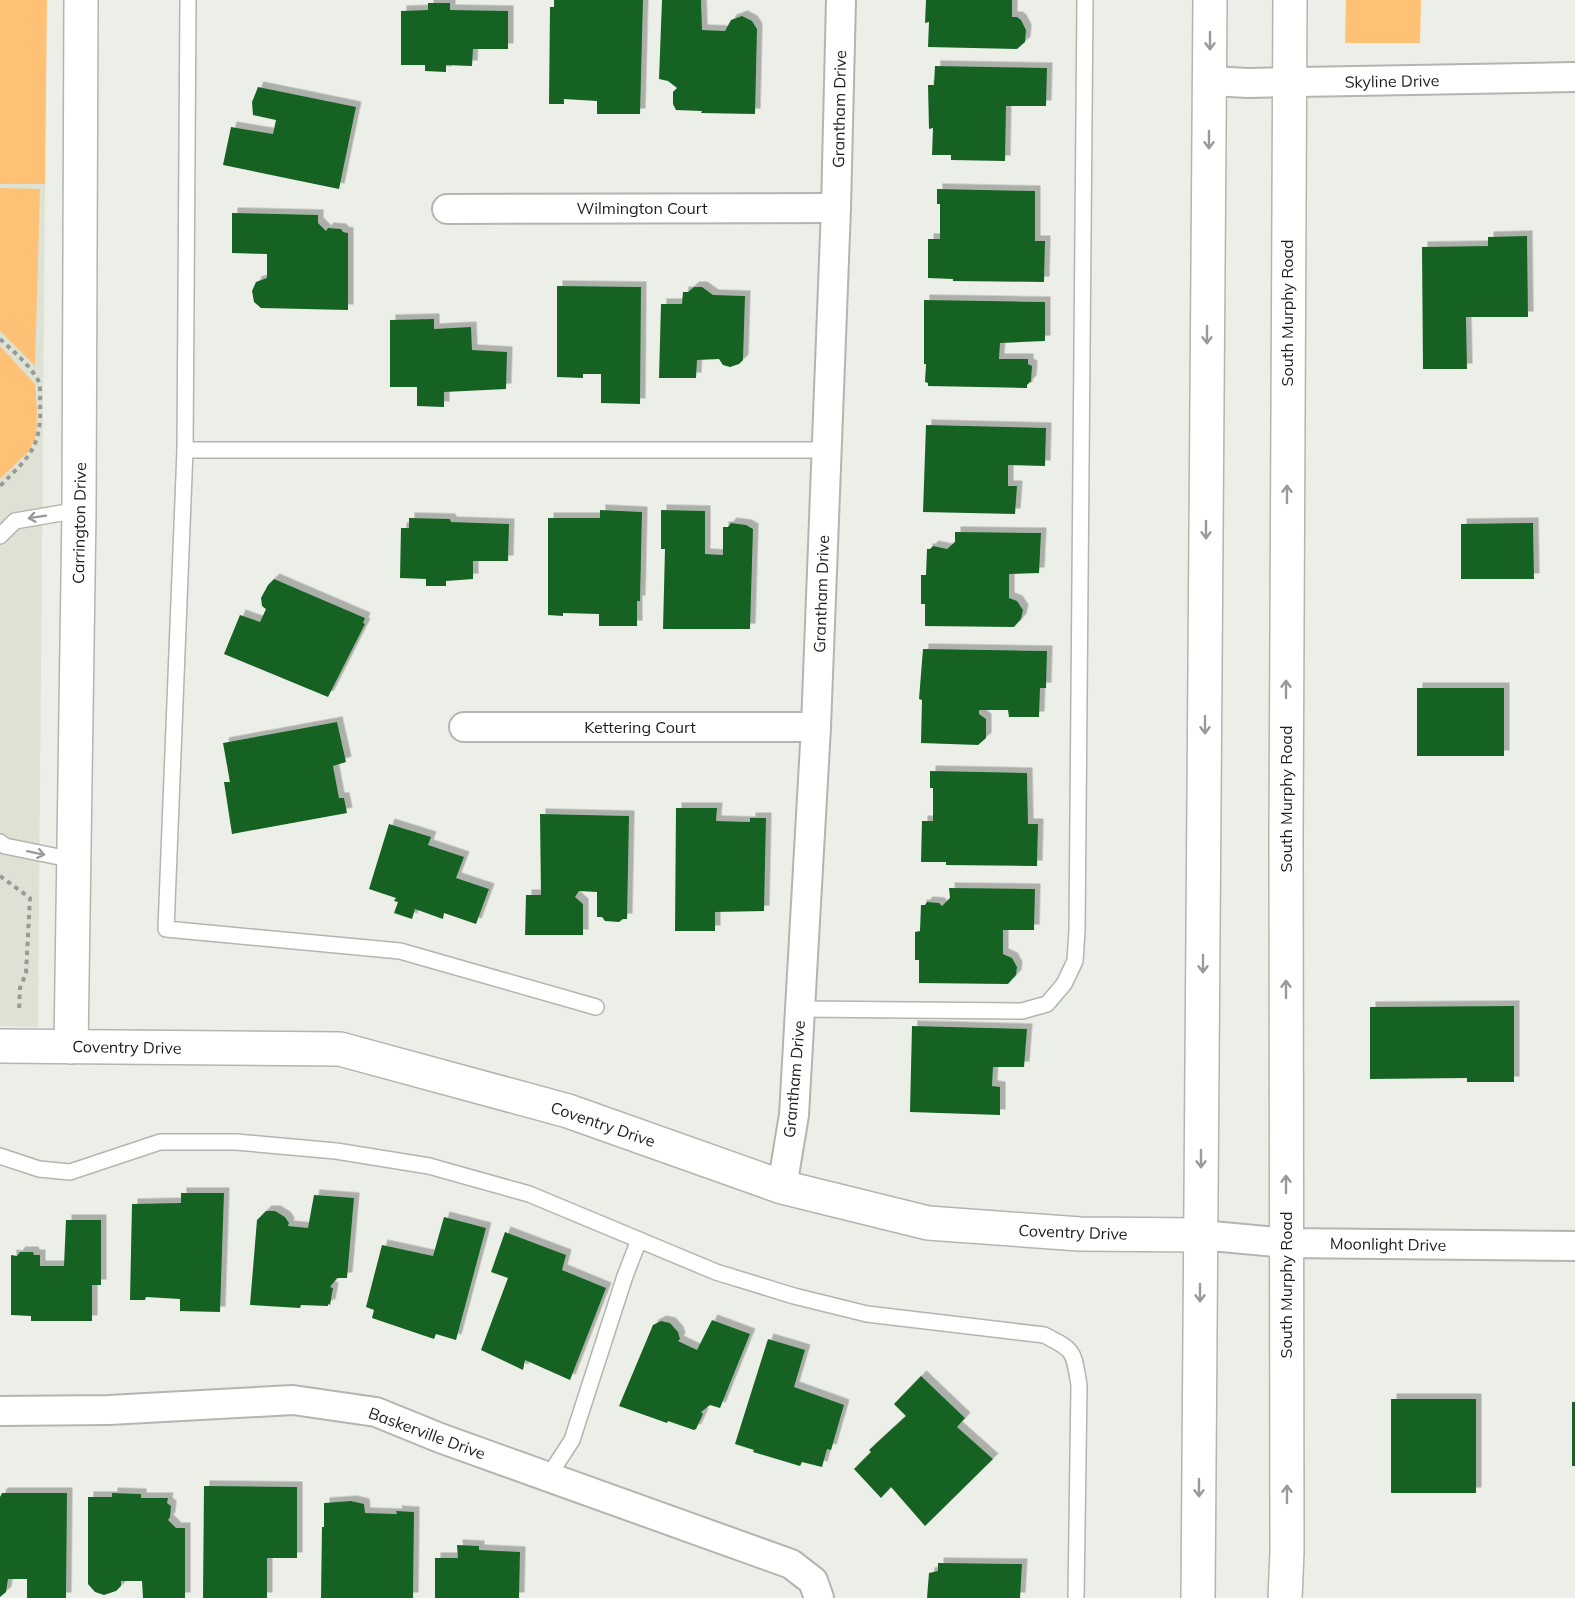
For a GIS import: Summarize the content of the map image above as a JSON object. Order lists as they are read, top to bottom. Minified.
{"streets":{"main road":["South Murphy Road","Carrington Drive","Coventry Drive"],"street":["Skyline Drive","Grantham Drive","Wilmington Court","Kettering Court","Moonlight Drive","Baskerville Drive"]},"crossings":[["Skyline Drive","South Murphy Road"],["Grantham Drive","Wilmington Court"],["Grantham Drive","Kettering Court"],["Grantham Drive","Coventry Drive"],["South Murphy Road","Moonlight Drive"],["Carrington Drive","Coventry Drive"],["Coventry Drive","Moonlight Drive"]]}
